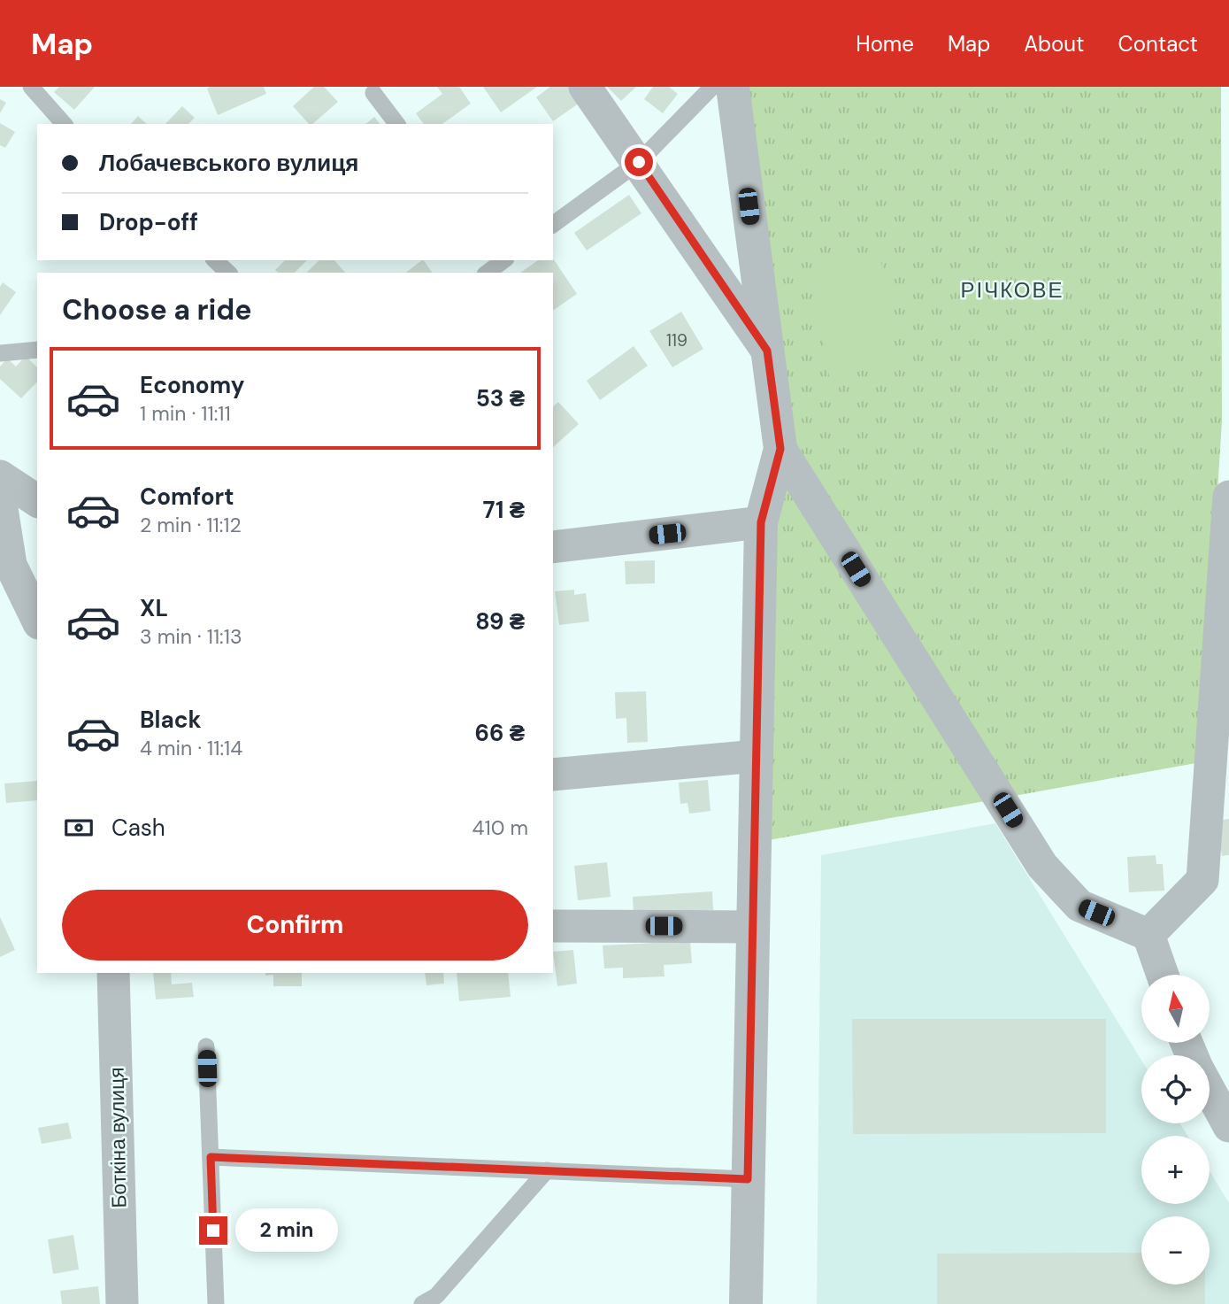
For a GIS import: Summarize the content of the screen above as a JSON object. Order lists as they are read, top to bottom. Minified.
{"streets":{"street":["Боткіна вулиця"]},"districts":["РІЧКОВЕ"],"house_numbers":["119"],"north":"top","page":{"header":"Map","nav":["Home","Map","About","Contact"],"banner":["Лобачевського вулиця","Drop-off"],"heading":"Choose a ride","list":[{"name":"Economy","note":"1 min · 11:11","value":"53 ₴"},{"name":"Comfort","note":"2 min · 11:12","value":"71 ₴"},{"name":"XL","note":"3 min · 11:13","value":"89 ₴"},{"name":"Black","note":"4 min · 11:14","value":"66 ₴"}],"pay":["Cash","410 m"],"buttons":"Confirm","map_buttons":["+","−"],"bubble":"2 min"}}
